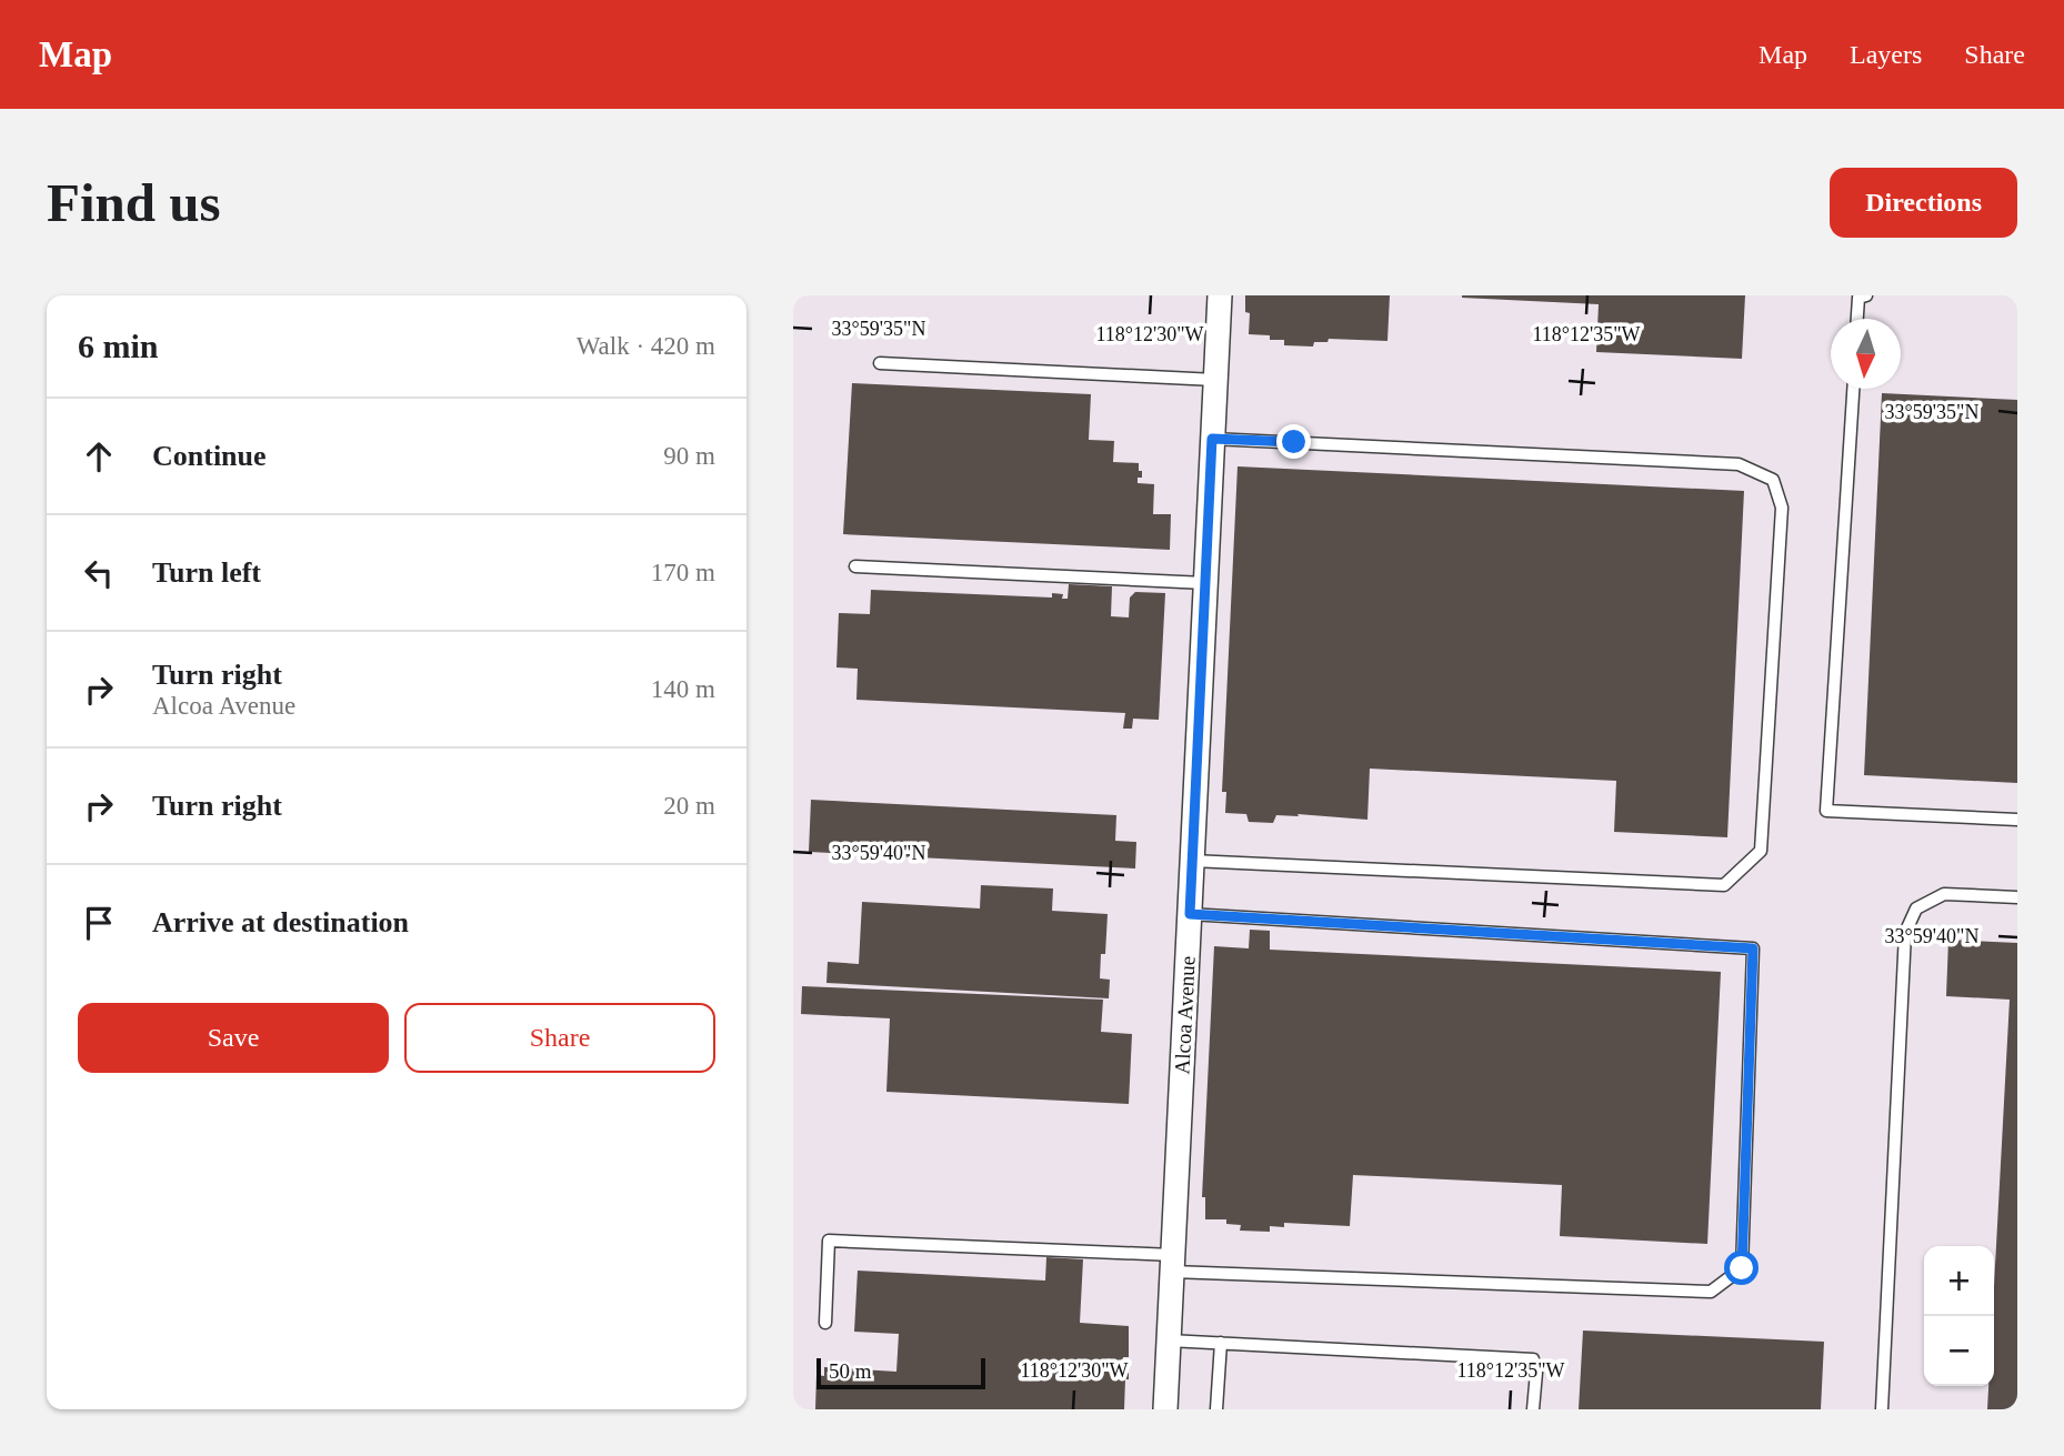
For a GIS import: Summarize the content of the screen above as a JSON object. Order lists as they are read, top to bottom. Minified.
{"streets":{"street":["Alcoa Avenue"]},"scale_bar":"50 m","north":"bottom","page":{"header":"Map","nav":["Map","Layers","Share"],"buttons":["Directions",["Save","Share"]],"title":"Find us","heading":["6 min","Walk · 420 m"],"list":[["Continue","90 m"],["Turn left","170 m"],["Turn right","Alcoa Avenue","140 m"],["Turn right","20 m"],"Arrive at destination"],"map_buttons":["+","−"],"scale":"50 m"},"coordinates":["33°59'35\"N","118°12'30\"W","118°12'35\"W","33°59'40\"N"]}
